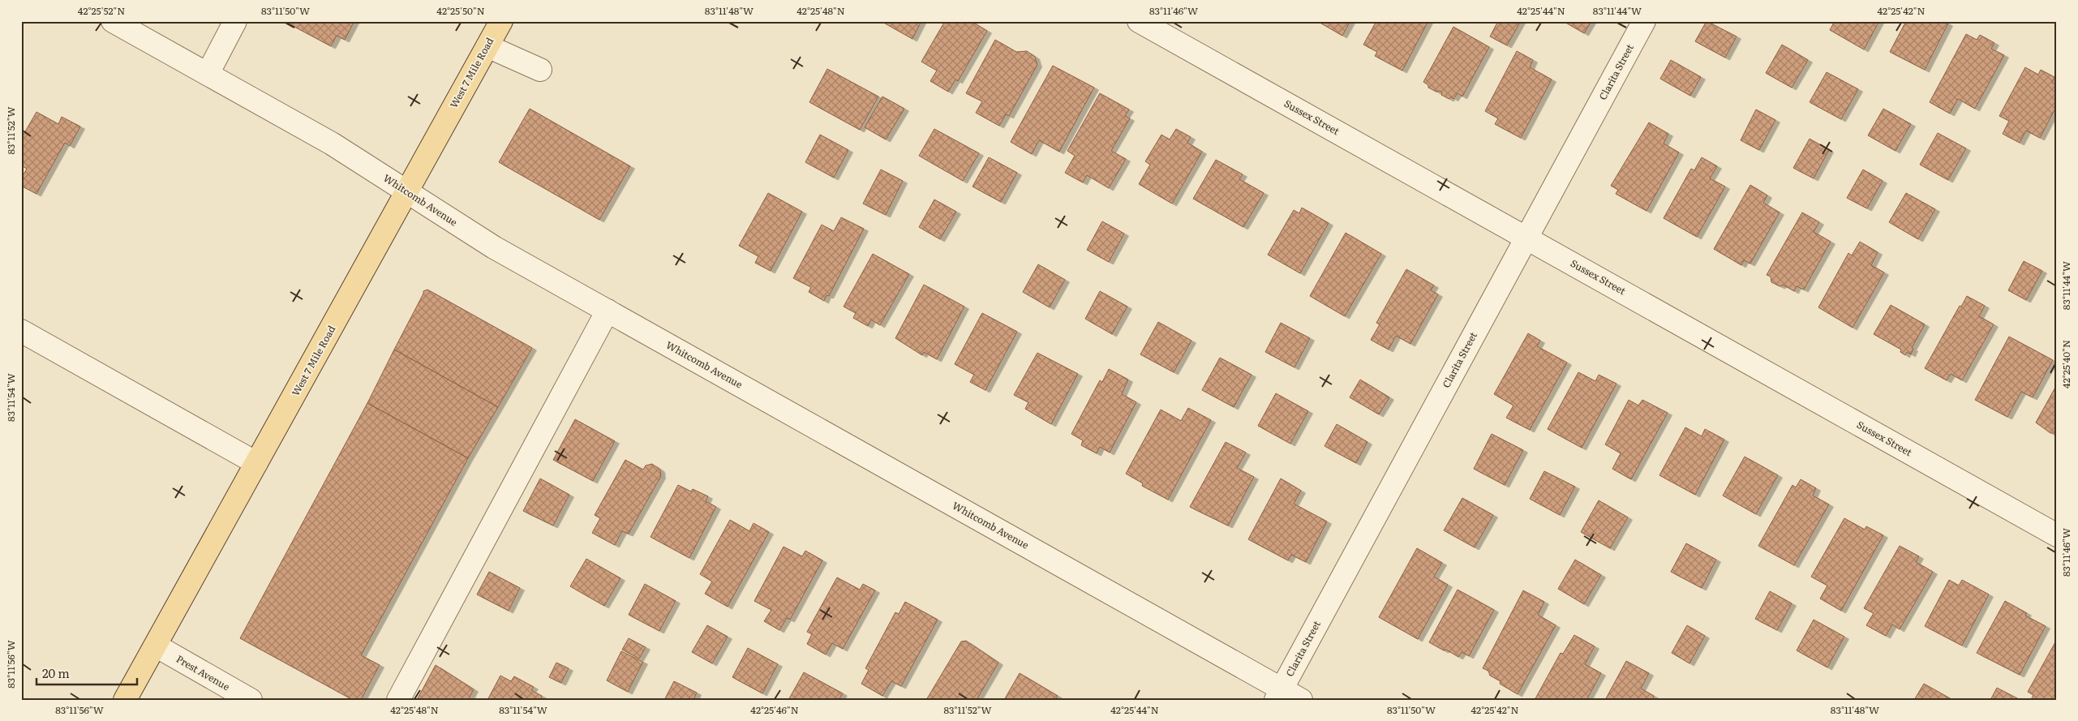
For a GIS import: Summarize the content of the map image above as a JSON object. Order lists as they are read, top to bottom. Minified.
{"streets":{"main road":["West 7 Mile Road"],"street":["Clarita Street","Sussex Street","Whitcomb Avenue","Prest Avenue"]},"crossings":[["Clarita Street","Sussex Street"],["Clarita Street","Whitcomb Avenue"],["West 7 Mile Road","Whitcomb Avenue"],["West 7 Mile Road","Prest Avenue"]],"scale_bar":"20 m","coordinates":["42°25'52\"N","83°11'50\"W","42°25'50\"N","83°11'48\"W","42°25'48\"N","83°11'46\"W","42°25'44\"N","83°11'44\"W","42°25'42\"N","83°11'52\"W","42°25'40\"N","83°11'54\"W","83°11'56\"W","42°25'46\"N"]}
